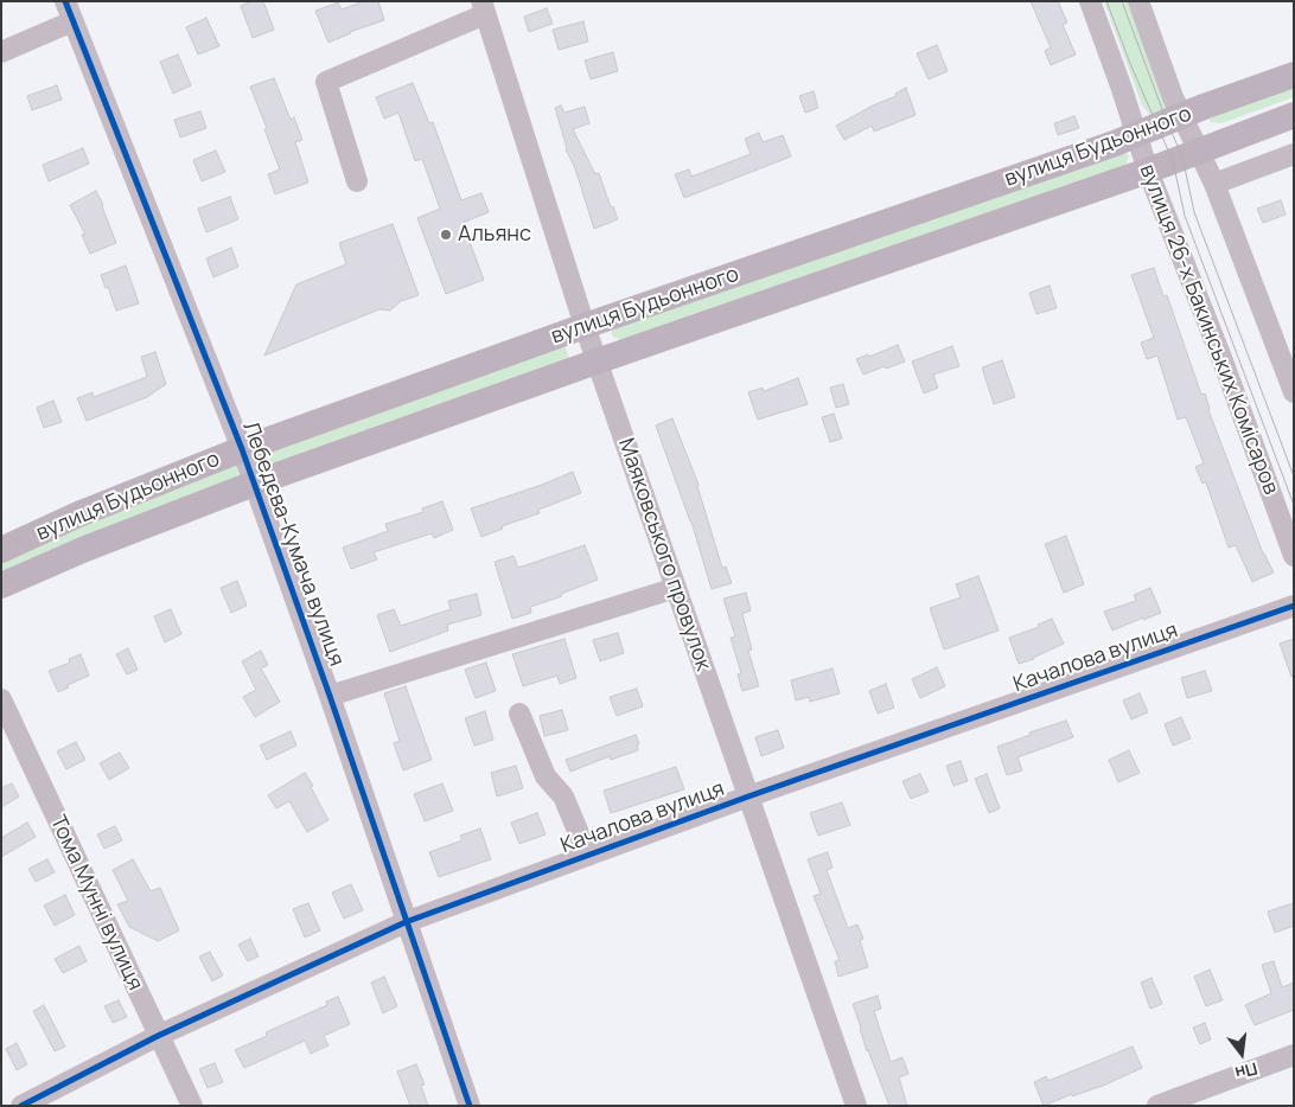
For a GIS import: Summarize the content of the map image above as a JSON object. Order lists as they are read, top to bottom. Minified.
{"streets":{"main road":["вулиця Будьонного"],"street":["вулиця 26-х Бакинських Комісаров","Лебедєва-Кумача вулиця","Маяковського провулок","Качалова вулиця","Тома Мунні вулиця"]},"crossings":[["вулиця Будьонного","вулиця 26-х Бакинських Комісаров"],["вулиця Будьонного","Лебедєва-Кумача вулиця"],["вулиця Будьонного","Маяковського провулок"],["Лебедєва-Кумача вулиця","Качалова вулиця"],["Маяковського провулок","Качалова вулиця"],["Качалова вулиця","Тома Мунні вулиця"]],"places":["Альянс"],"north":"bottom"}
